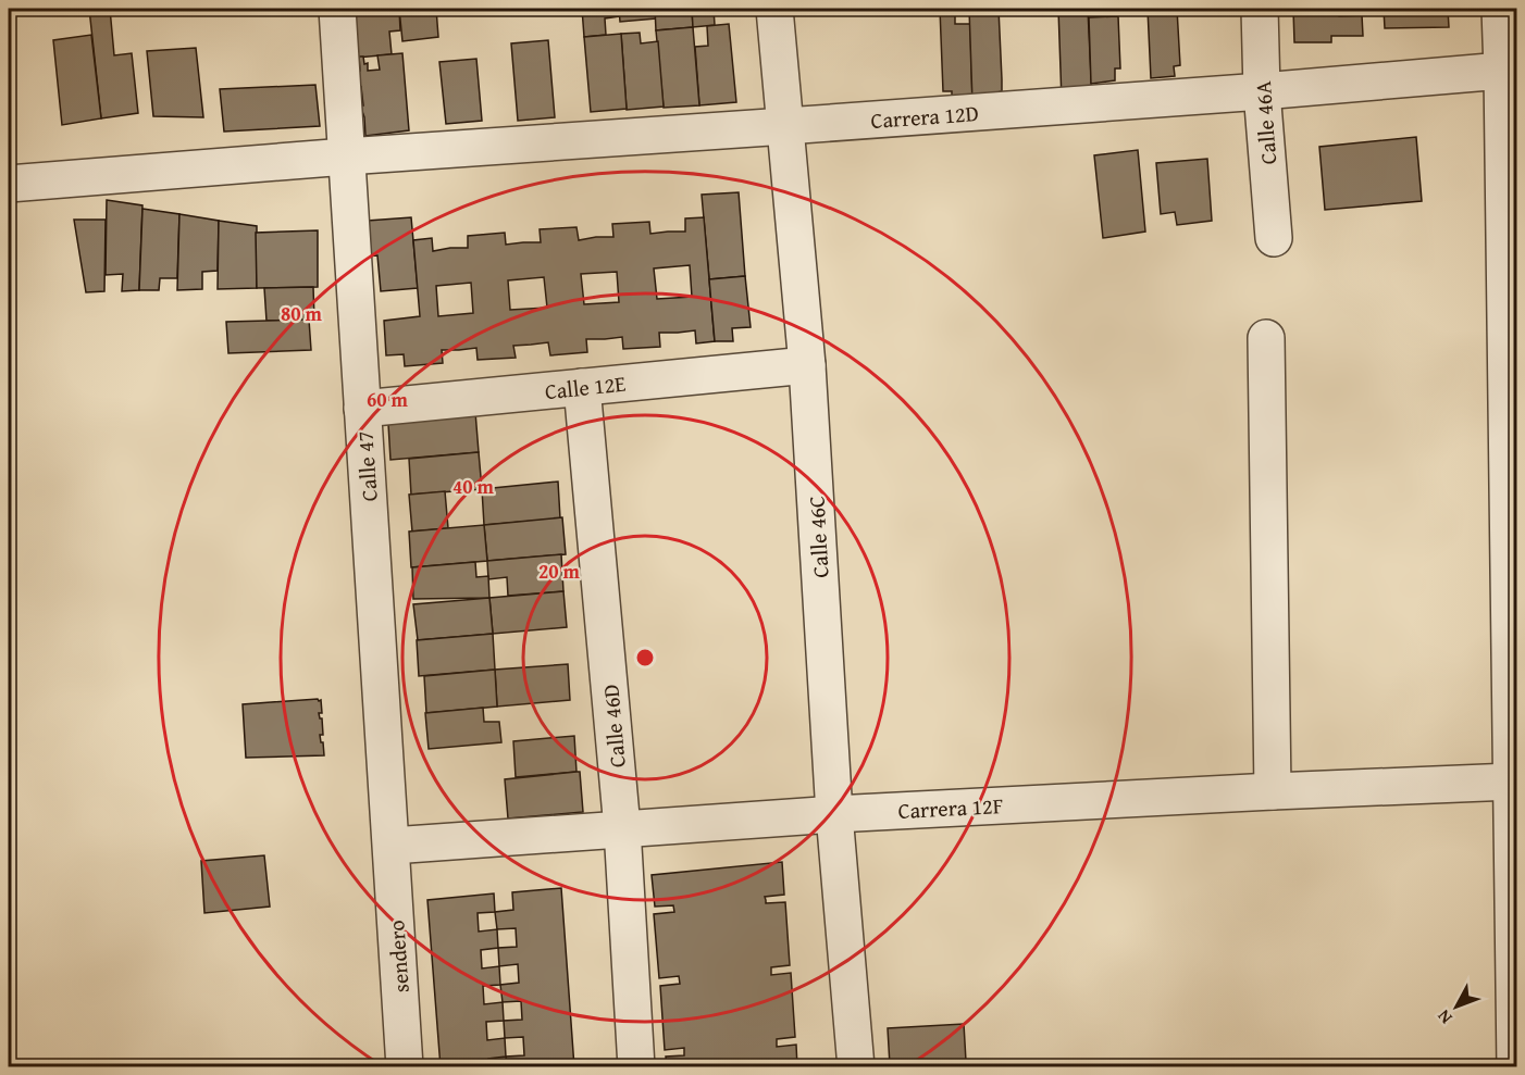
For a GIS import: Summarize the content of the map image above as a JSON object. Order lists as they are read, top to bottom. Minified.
{"streets":{"street":["Carrera 12D","Calle 46A","Calle 12E","Calle 47","Calle 46C","Calle 46D","Carrera 12F","sendero"]},"crossings":[["Carrera 12D","Calle 46A"],["Carrera 12D","Calle 47"],["Carrera 12D","Calle 46C"],["Calle 12E","Calle 47"],["Calle 12E","Calle 46C"],["Calle 12E","Calle 46D"],["Calle 47","Carrera 12F"],["Calle 47","sendero"],["Calle 46C","Carrera 12F"],["Calle 46D","Carrera 12F"],["Carrera 12F","sendero"]],"north":"bottom left","rings":["80 m","60 m","40 m","20 m"]}
